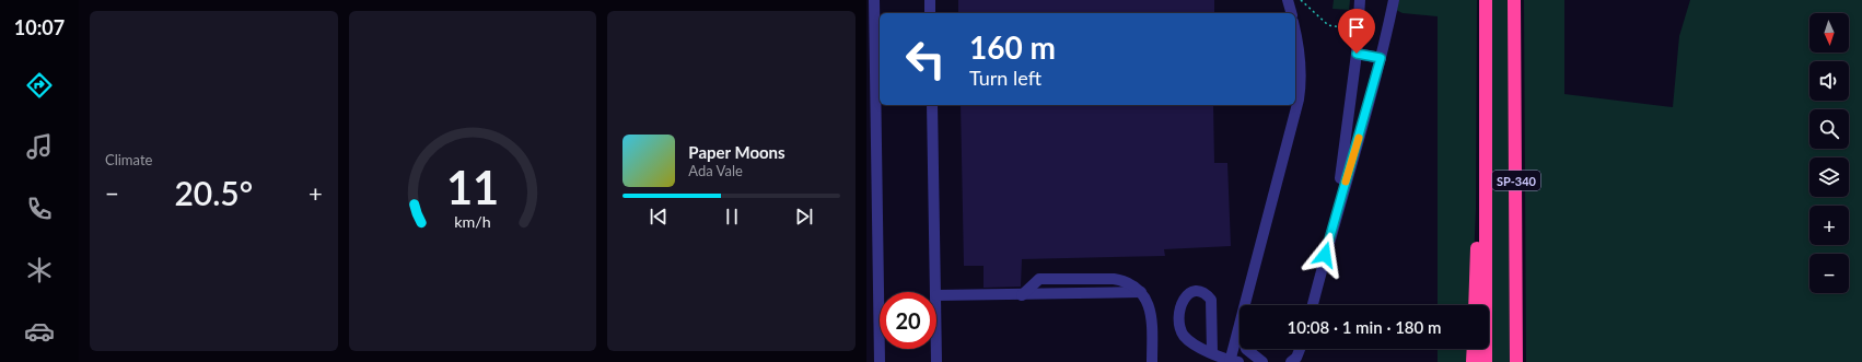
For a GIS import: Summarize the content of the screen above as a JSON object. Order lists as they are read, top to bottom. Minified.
{"streets":{"highway":["SP-340"]},"north":"bottom","page":{"tabs":"10:07","tile":"Climate","map_buttons":["+","−"],"turn":["160 m","Turn left"],"song":["Paper Moons","Ada Vale"],"heat":["−","20.5°","+"],"limit":"20","trip":"10:08 · 1 min · 180 m","gauge":["11","km/h"]}}
